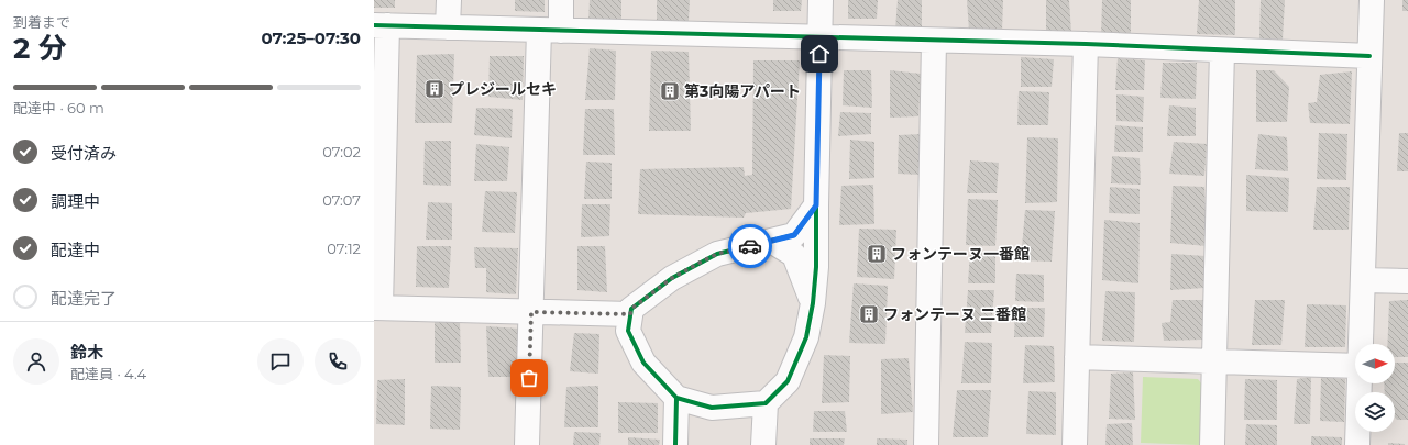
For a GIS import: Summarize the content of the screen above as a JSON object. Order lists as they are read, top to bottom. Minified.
{"places":{"building":["プレジールセキ","第3向陽アパート","フォンテーヌ一番館","フォンテーヌ 二番館"]},"north":"right","page":{"heading":["2 分","到着まで","07:25–07:30"],"panel":["鈴木","配達員 · 4.4"],"bar":"配達中 · 60 m","list":[["受付済み","07:02"],["調理中","07:07"],["配達中","07:12"],"配達完了"]}}
